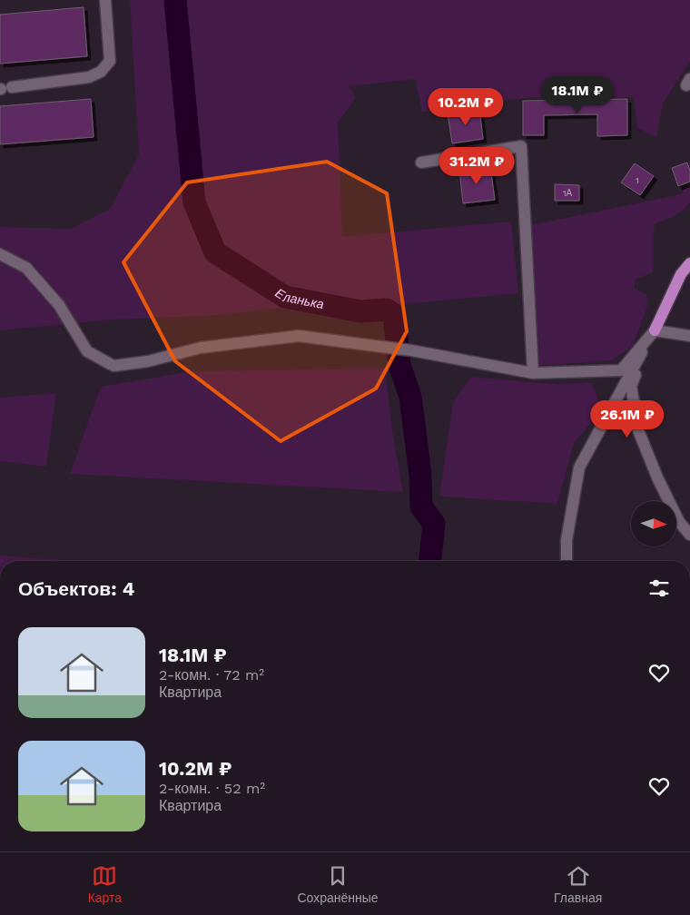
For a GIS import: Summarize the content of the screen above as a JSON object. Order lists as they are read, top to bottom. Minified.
{"water":["Еланька"],"house_numbers":["1","1А"],"north":"right","page":{"price":["18.1M ₽","10.2M ₽","31.2M ₽","26.1M ₽"],"heading":"Объектов: 4","list":[{"name":"18.1M ₽","note":"2-комн. · 72 m² · Квартира"},{"name":"10.2M ₽","note":"2-комн. · 52 m² · Квартира"}],"tabs":["Карта","Сохранённые","Главная"]}}
